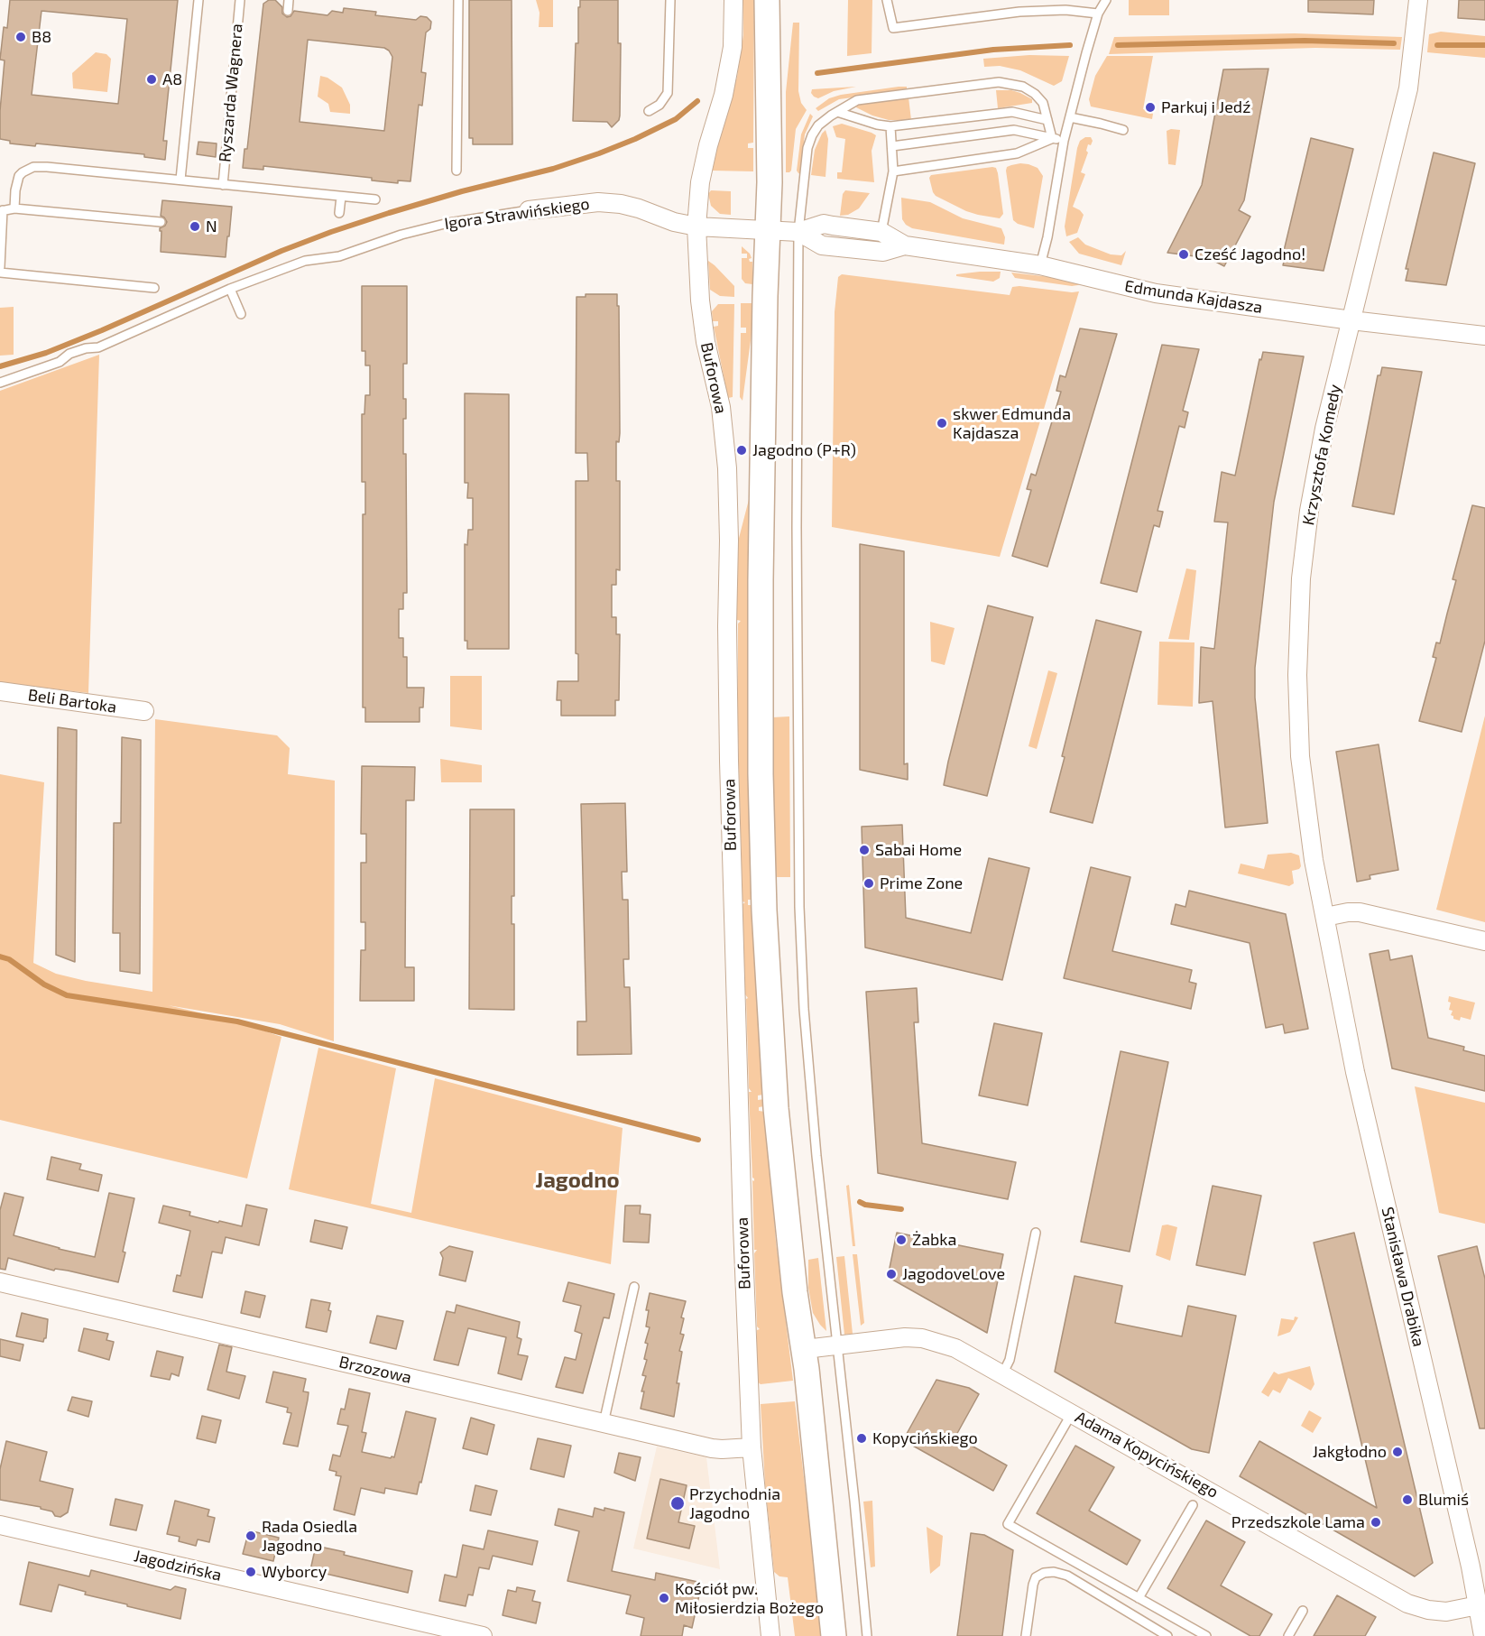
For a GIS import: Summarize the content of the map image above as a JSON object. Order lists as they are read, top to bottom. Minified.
{"streets":{"main road":["Buforowa"],"street":["Igora Strawińskiego","Edmunda Kajdasza","Krzysztofa Komedy","Beli Bartoka","Stanisława Drabika","Brzozowa","Adama Kopycińskiego","Jagodzińska"],"lane":["Ryszarda Wagnera"]},"crossings":[["Igora Strawińskiego","Edmunda Kajdasza"],["Igora Strawińskiego","Buforowa"],["Edmunda Kajdasza","Buforowa"],["Edmunda Kajdasza","Krzysztofa Komedy"],["Buforowa","Brzozowa"],["Buforowa","Adama Kopycińskiego"],["Krzysztofa Komedy","Stanisława Drabika"],["Stanisława Drabika","Adama Kopycińskiego"]],"districts":["Jagodno"],"places":["B8","A8","Parkuj i Jedź","N","Cześć Jagodno!","skwer Edmunda Kajdasza","Jagodno (P+R)","Sabai Home","Prime Zone","Żabka","JagodoveLove","Kopycińskiego","Jakgłodno","Blumiś","Przychodnia Jagodno","Przedszkole Lama","Rada Osiedla Jagodno","Wyborcy","Kościół pw. Miłosierdzia Bożego"]}
